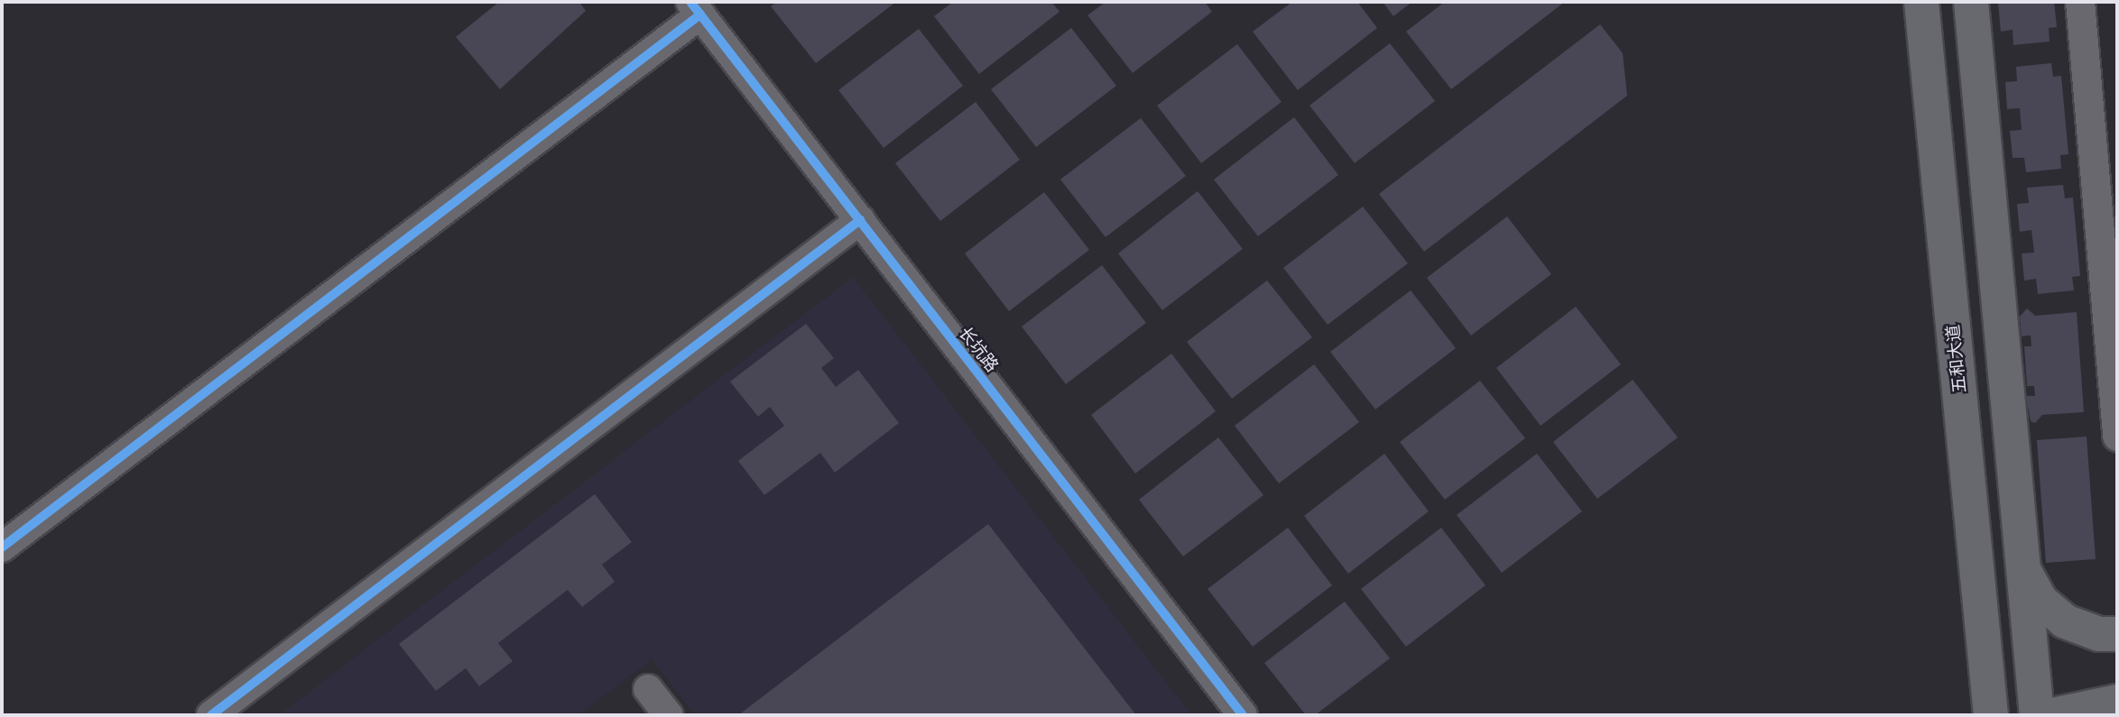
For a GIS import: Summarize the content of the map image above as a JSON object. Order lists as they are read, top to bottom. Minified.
{"streets":{"main road":["五和大道"],"street":["长坑路"]}}
